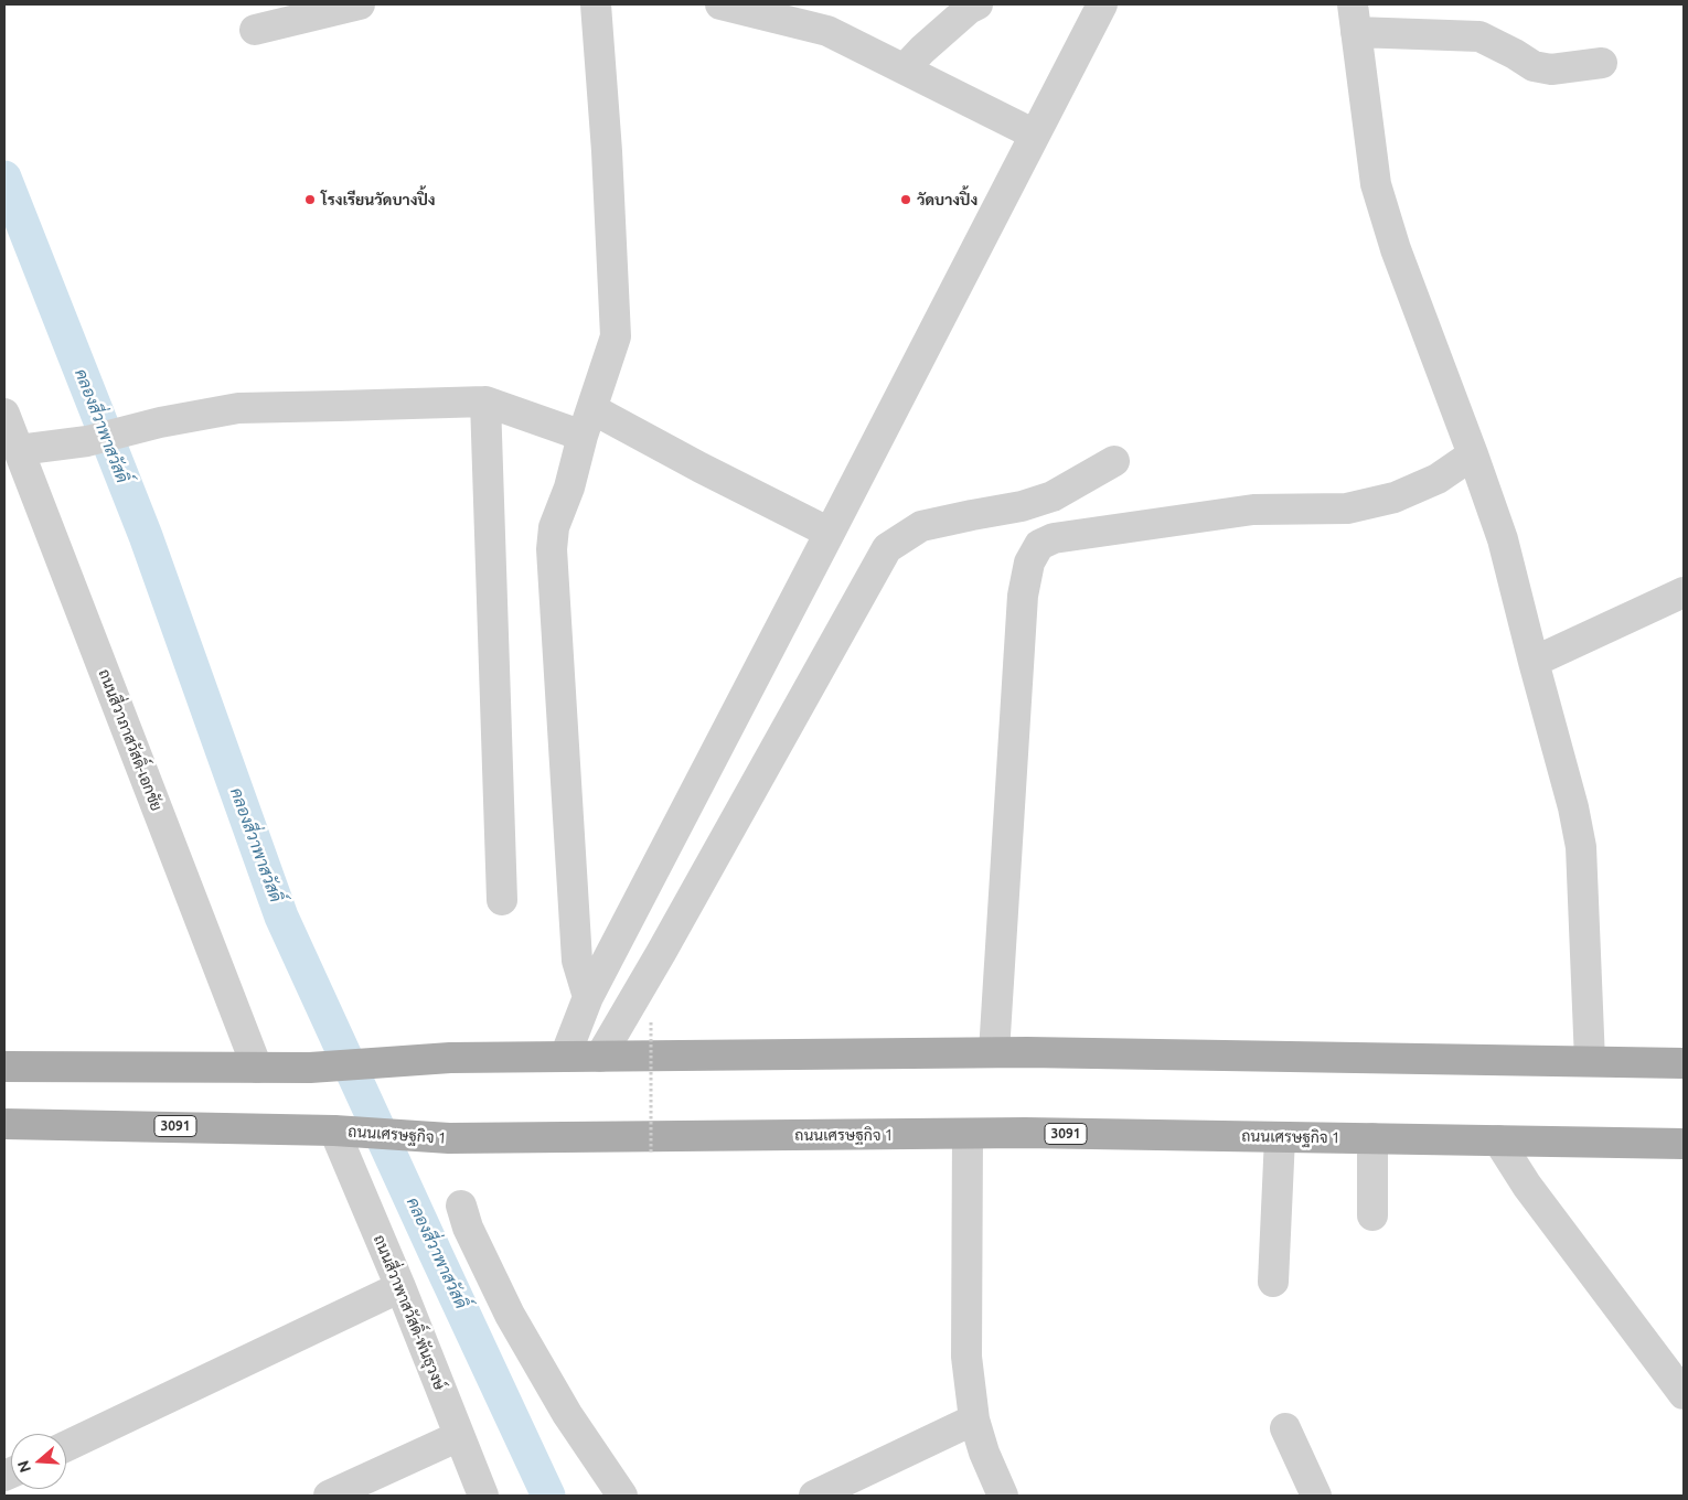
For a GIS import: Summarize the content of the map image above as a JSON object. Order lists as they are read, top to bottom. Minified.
{"streets":{"main road":["3091","ถนนเศรษฐกิจ 1"],"street":["ถนนสี่วาภาสวัสดิ์-เอกชัย","ถนนสี่วาพาสวัสดิ์-พันธุวงษ์"]},"crossings":[["ถนนเศรษฐกิจ 1","ถนนสี่วาพาสวัสดิ์-พันธุวงษ์"]],"water":["คลองสี่วาพาสวัสดิ์"],"places":["โรงเรียนวัดบางปิ้ง","วัดบางปิ้ง"],"north":"left"}
